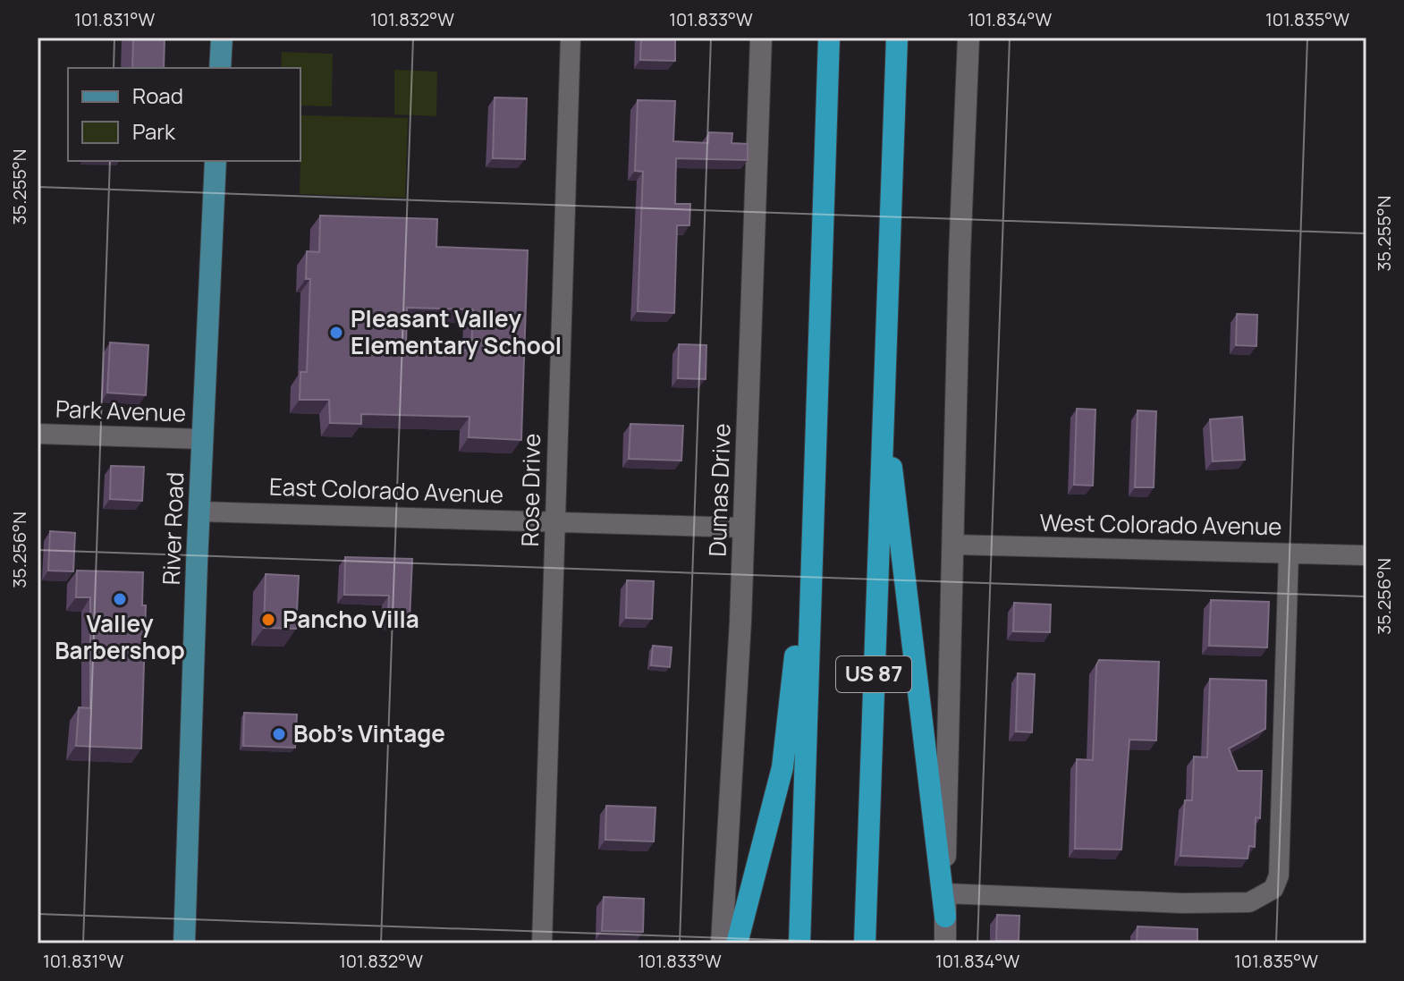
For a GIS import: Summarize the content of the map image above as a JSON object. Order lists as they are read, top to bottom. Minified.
{"streets":{"highway":["US 87"],"main road":["Dumas Drive","River Road"],"street":["Park Avenue","Rose Drive","East Colorado Avenue","West Colorado Avenue"]},"crossings":[["Park Avenue","River Road"],["Rose Drive","East Colorado Avenue"],["Dumas Drive","East Colorado Avenue"],["East Colorado Avenue","River Road"]],"places":["Pleasant Valley Elementary School","Valley Barbershop","Pancho Villa","Bob's Vintage"],"legend":["Road","Park"],"coordinates":["101.831°W","101.832°W","101.833°W","101.834°W","101.835°W","35.255°N","35.256°N"]}
